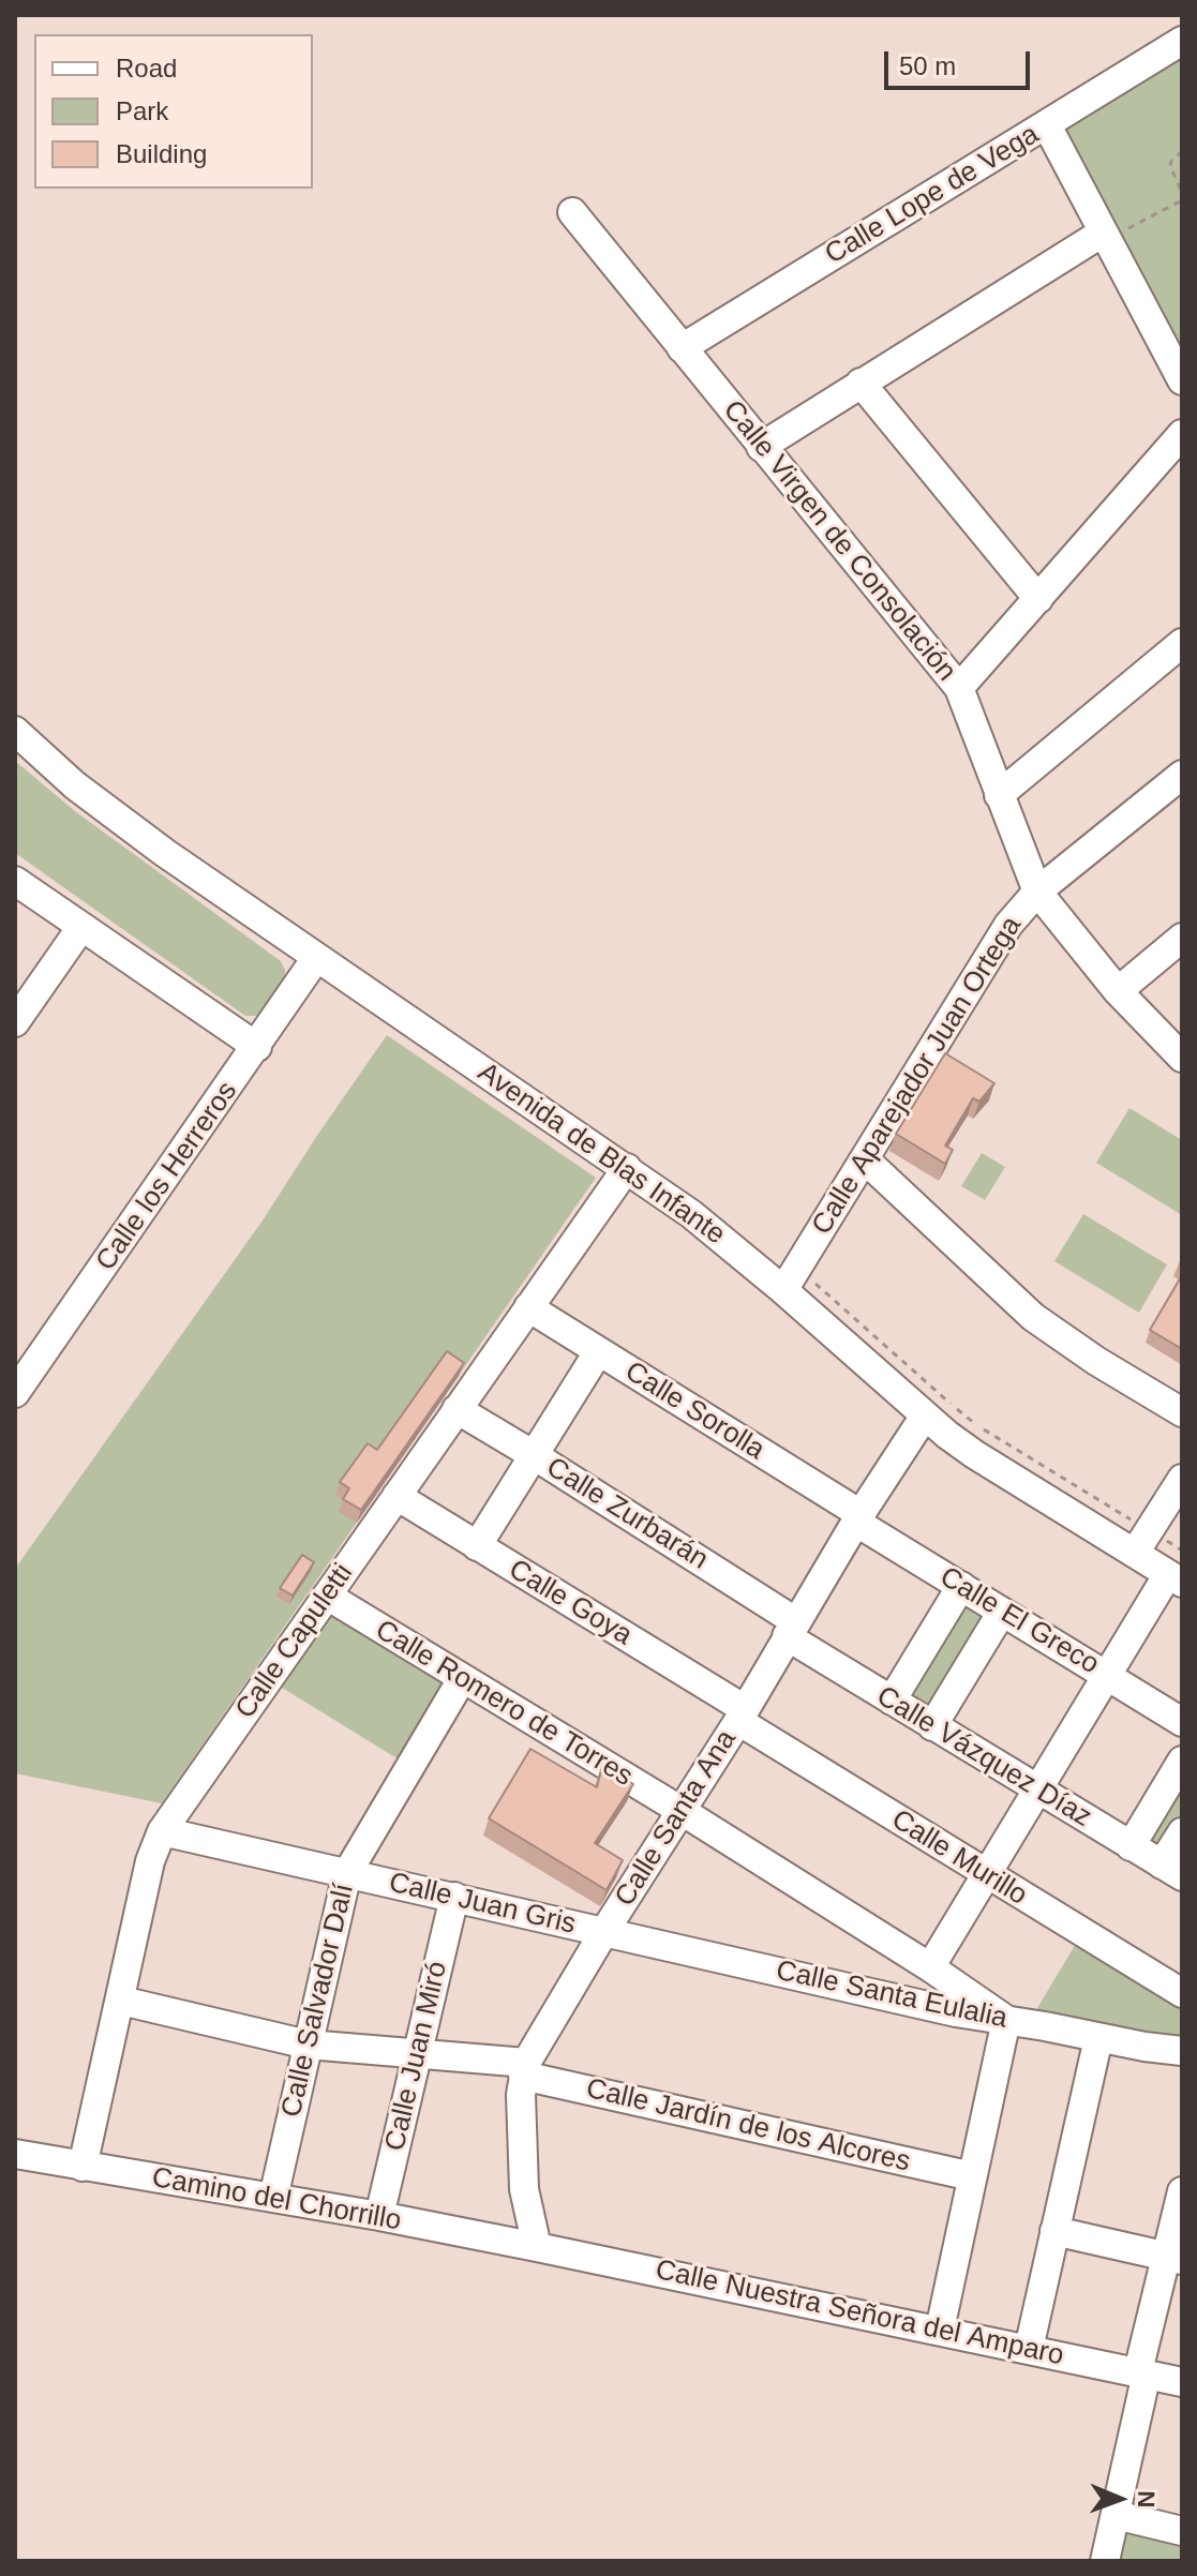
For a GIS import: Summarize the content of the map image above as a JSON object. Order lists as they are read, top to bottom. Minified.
{"streets":{"street":["Calle Lope de Vega","Calle Virgen de Consolación","Calle Aparejador Juan Ortega","Avenida de Blas Infante","Calle los Herreros","Calle Sorolla","Calle Zurbarán","Calle Goya","Calle El Greco","Calle Capuletti","Calle Romero de Torres","Calle Vázquez Díaz","Calle Santa Ana","Calle Murillo","Calle Juan Gris","Calle Santa Eulalia","Calle Salvador Dalí","Calle Juan Miró","Calle Jardín de los Alcores","Camino del Chorrillo","Calle Nuestra Señora del Amparo"]},"crossings":[["Calle Lope de Vega","Calle Virgen de Consolación"],["Calle Virgen de Consolación","Calle Aparejador Juan Ortega"],["Calle Aparejador Juan Ortega","Avenida de Blas Infante"],["Avenida de Blas Infante","Calle los Herreros"],["Avenida de Blas Infante","Calle Capuletti"],["Avenida de Blas Infante","Calle Santa Ana"],["Calle Sorolla","Calle El Greco"],["Calle Sorolla","Calle Capuletti"],["Calle Sorolla","Calle Santa Ana"],["Calle Zurbarán","Calle Capuletti"],["Calle Zurbarán","Calle Vázquez Díaz"],["Calle Zurbarán","Calle Santa Ana"],["Calle Goya","Calle Capuletti"],["Calle Goya","Calle Santa Ana"],["Calle Goya","Calle Murillo"],["Calle El Greco","Calle Santa Ana"],["Calle Capuletti","Calle Romero de Torres"],["Calle Capuletti","Calle Juan Gris"],["Calle Capuletti","Calle Jardín de los Alcores"],["Calle Capuletti","Camino del Chorrillo"],["Calle Romero de Torres","Calle Santa Ana"],["Calle Romero de Torres","Calle Santa Eulalia"],["Calle Romero de Torres","Calle Salvador Dalí"],["Calle Vázquez Díaz","Calle Santa Ana"],["Calle Santa Ana","Calle Murillo"],["Calle Santa Ana","Calle Juan Gris"],["Calle Santa Ana","Calle Santa Eulalia"],["Calle Santa Ana","Calle Jardín de los Alcores"],["Calle Santa Ana","Camino del Chorrillo"],["Calle Santa Ana","Calle Nuestra Señora del Amparo"],["Calle Juan Gris","Calle Santa Eulalia"],["Calle Juan Gris","Calle Salvador Dalí"],["Calle Juan Gris","Calle Juan Miró"],["Calle Salvador Dalí","Calle Jardín de los Alcores"],["Calle Salvador Dalí","Camino del Chorrillo"],["Calle Juan Miró","Calle Jardín de los Alcores"],["Calle Juan Miró","Camino del Chorrillo"],["Camino del Chorrillo","Calle Nuestra Señora del Amparo"]],"legend":["Road","Park","Building"],"scale_bar":"50 m","north":"right"}
